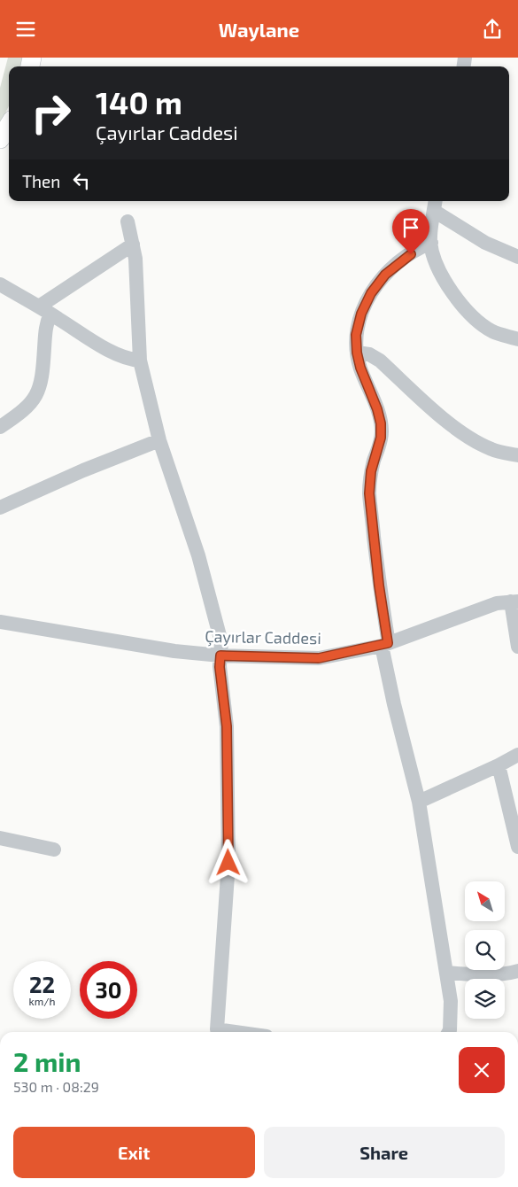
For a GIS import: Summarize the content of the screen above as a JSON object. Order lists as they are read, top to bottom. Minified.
{"streets":{"street":["Çayırlar Caddesi"]},"north":"top left","page":{"header":"Waylane","turn":["140 m","Çayırlar Caddesi"],"then":"Then","speed":"22 km/h","limit":"30","heading":["2 min","530 m · 08:29"],"buttons":["Exit","Share"]}}
